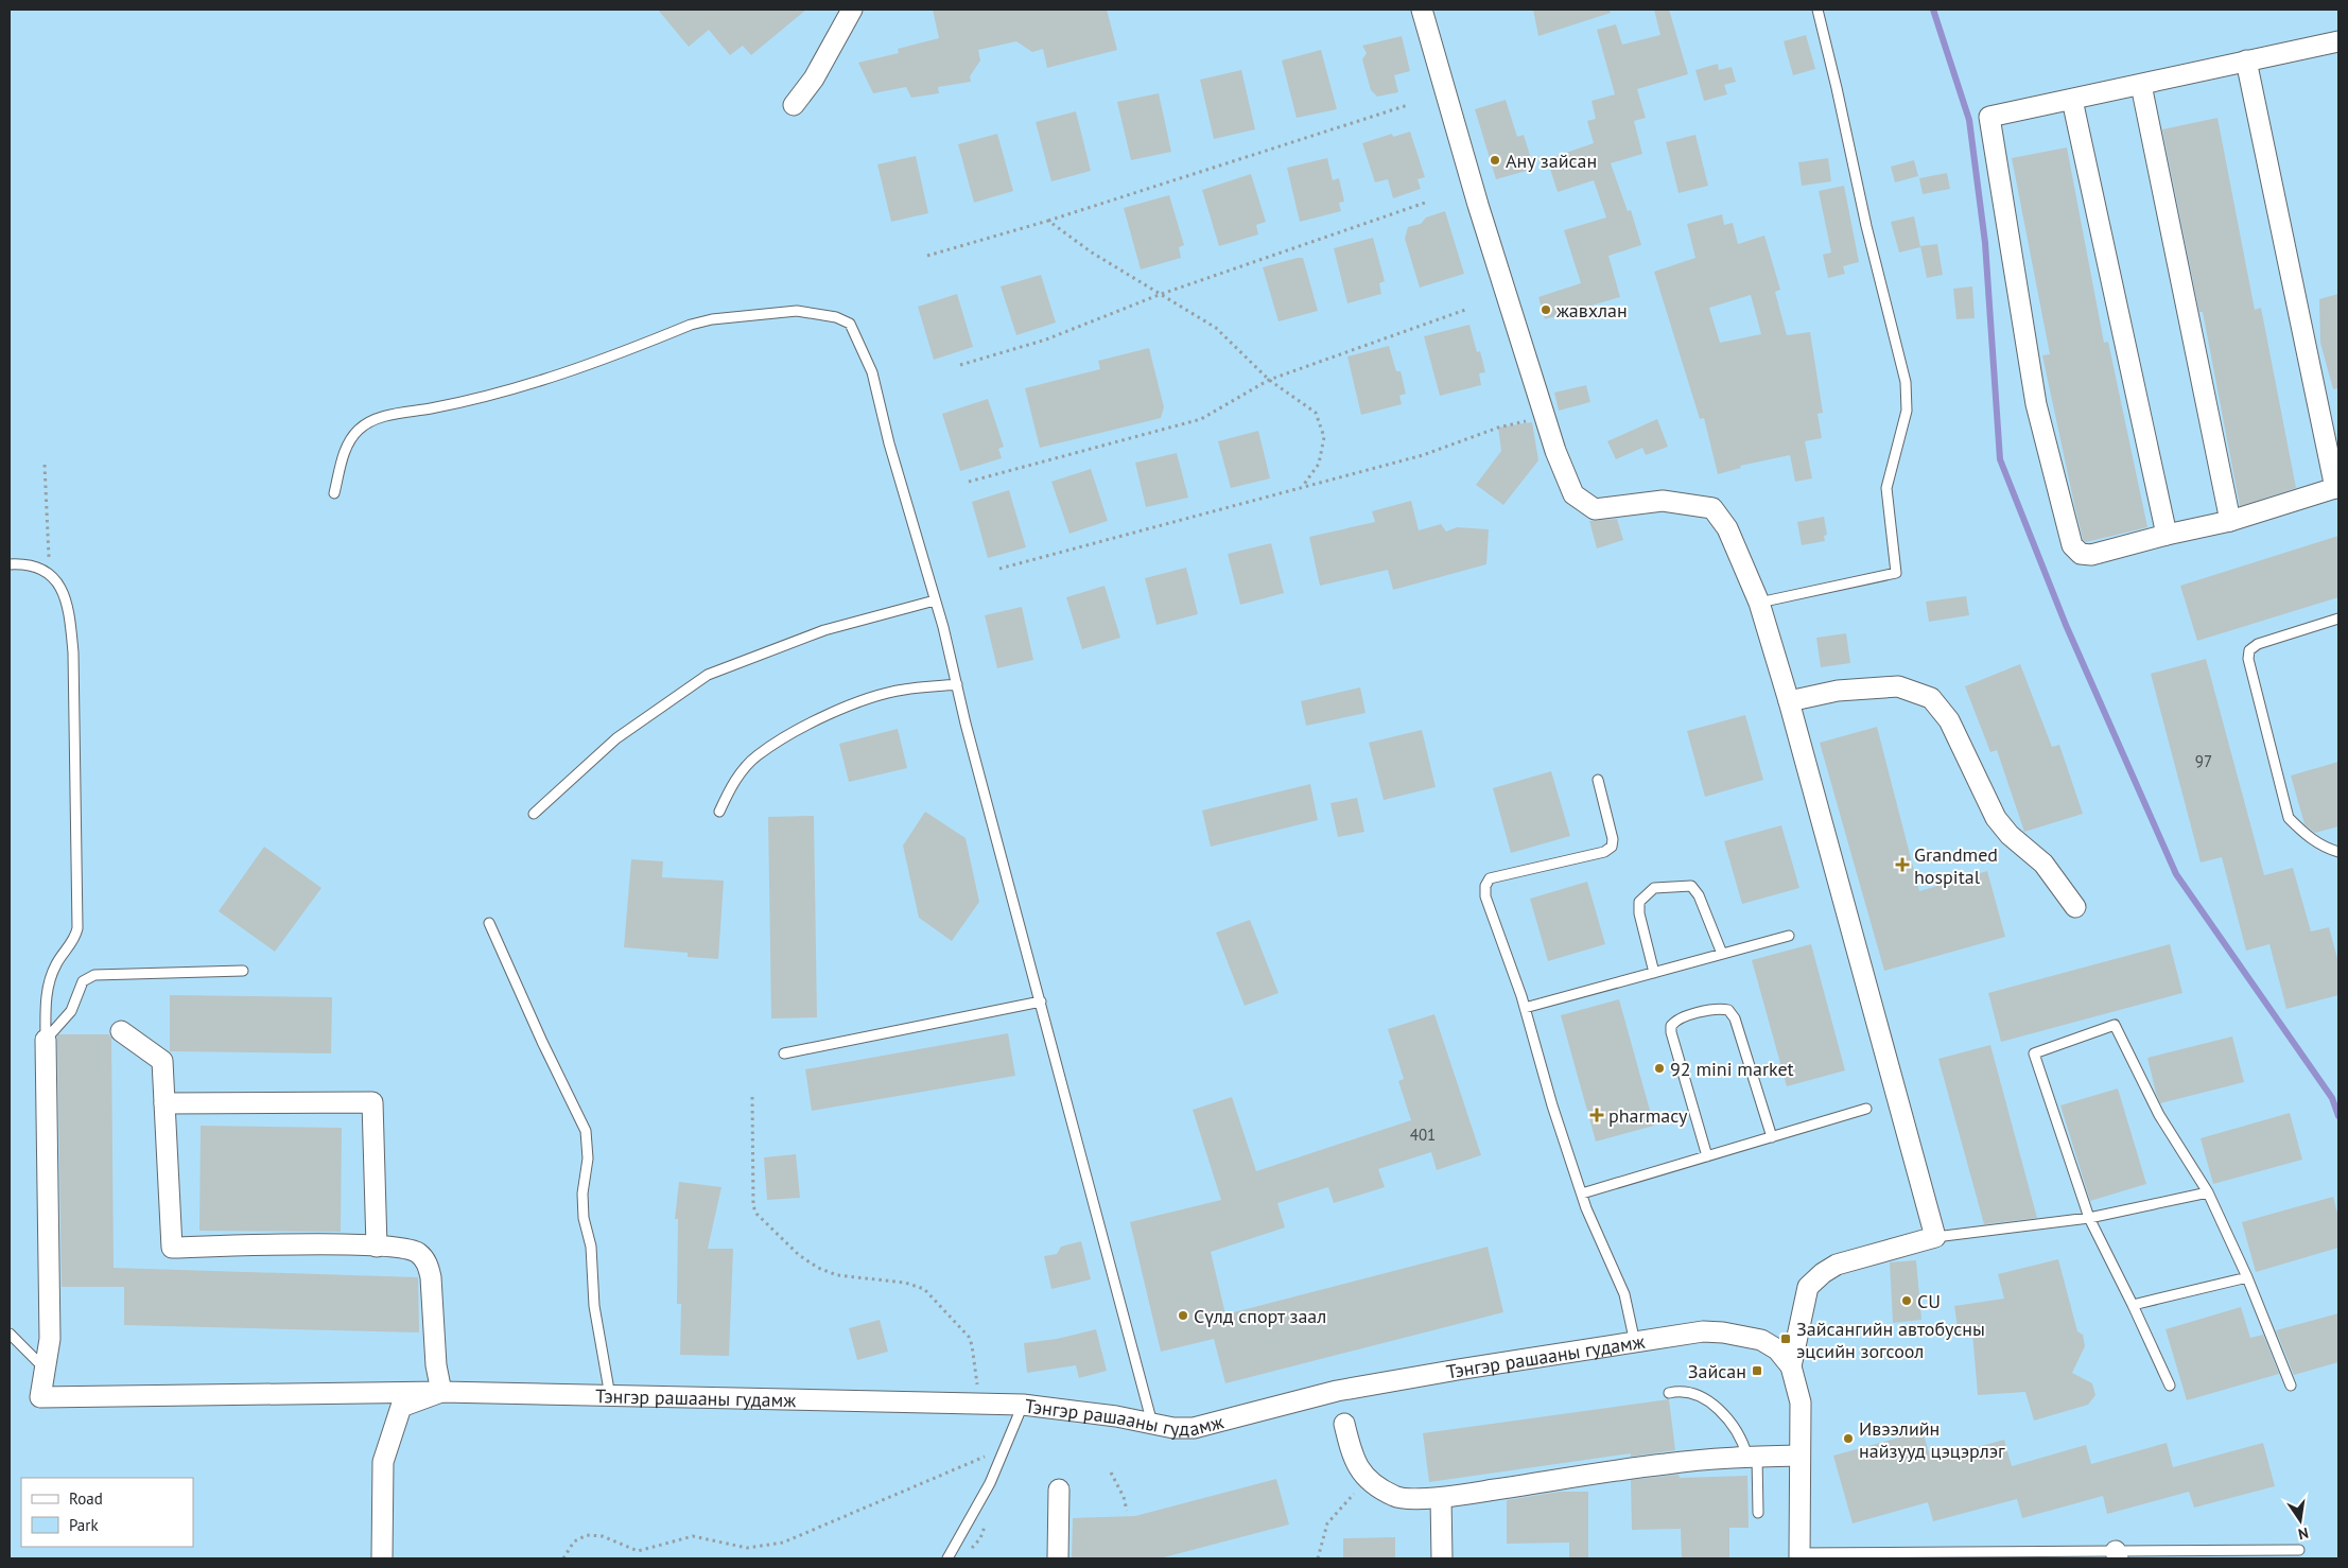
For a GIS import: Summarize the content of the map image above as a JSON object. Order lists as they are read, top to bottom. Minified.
{"streets":{"street":["Тэнгэр рашааны гудамж"]},"places":{"other":["Ану зайсан","жавхлан","92 mini market","CU","Сүлд спорт заал","Ивээлийн найзууд цэцэрлэг"],"health":["Grandmed hospital","pharmacy"],"transit":["Зайсангийн автобусны эцсийн зогсоол","Зайсан"]},"house_numbers":["97","401"],"legend":["Road","Park"],"north":"bottom"}
